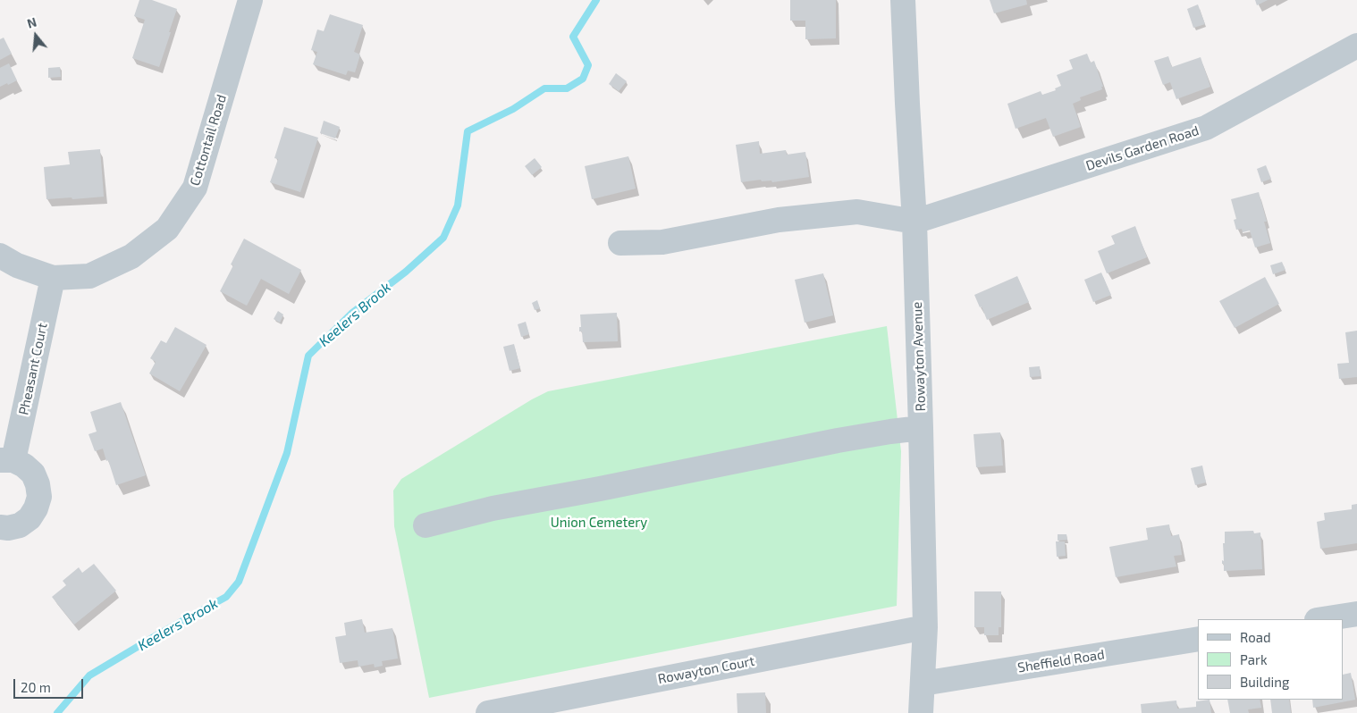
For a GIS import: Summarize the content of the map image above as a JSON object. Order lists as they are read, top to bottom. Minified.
{"streets":{"street":["Cottontail Road","Devils Garden Road","Rowayton Avenue","Pheasant Court","Sheffield Road","Rowayton Court"]},"crossings":[["Cottontail Road","Pheasant Court"],["Devils Garden Road","Rowayton Avenue"],["Rowayton Avenue","Sheffield Road"],["Rowayton Avenue","Rowayton Court"]],"water":["Keelers Brook"],"parks":["Union Cemetery"],"legend":["Road","Park","Building"],"scale_bar":"20 m","north":"top"}
